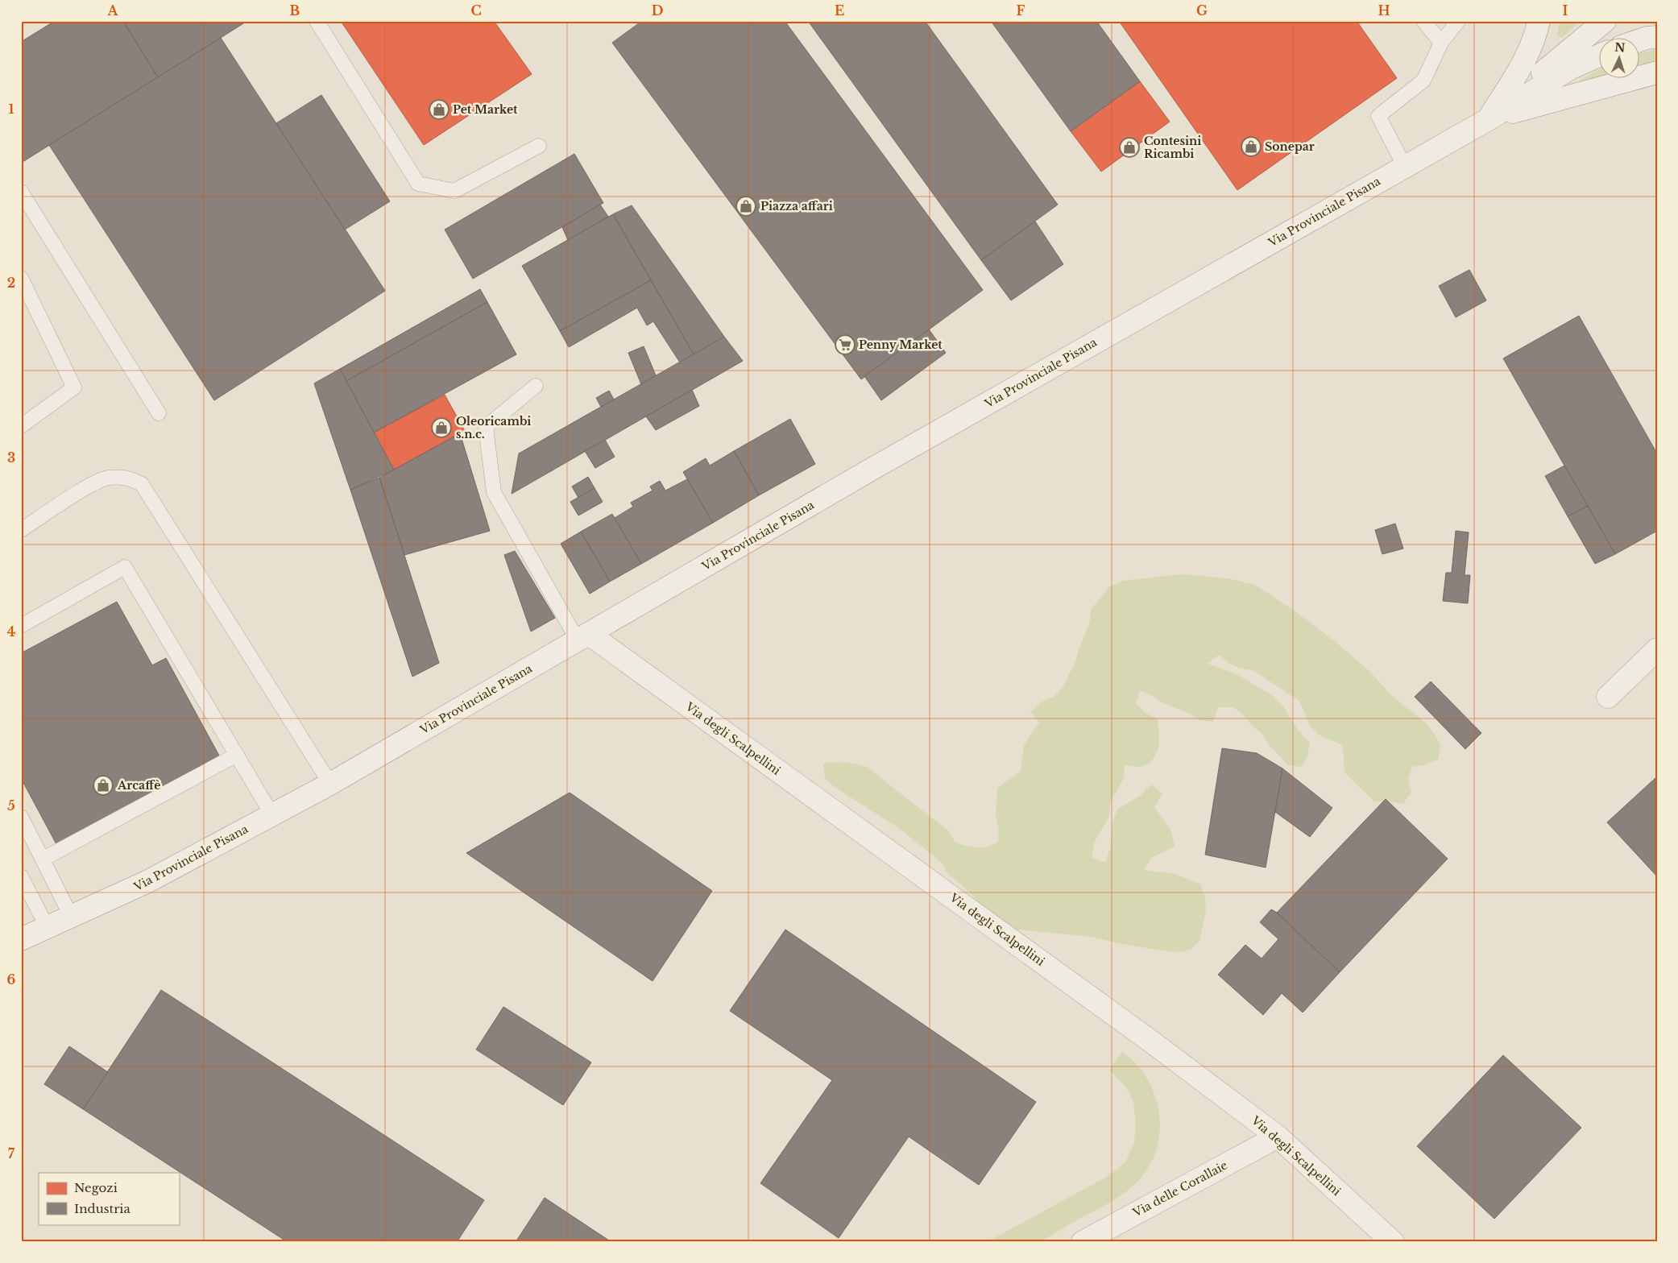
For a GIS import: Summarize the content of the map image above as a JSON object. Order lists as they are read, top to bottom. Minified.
{"streets":{"street":["Via Provinciale Pisana","Via degli Scalpellini","Via delle Corallaie"]},"crossings":[["Via Provinciale Pisana","Via degli Scalpellini"],["Via degli Scalpellini","Via delle Corallaie"]],"places":{"shop":["Pet Market","Sonepar","Contesini Ricambi","Piazza affari","Oleoricambi s.n.c.","Arcaffè"],"supermarket":["Penny Market"]},"legend":["Negozi","Industria"],"north":"top","grid":{"columns":["A","B","C","D","E","F","G","H","I"],"rows":["1","2","3","4","5","6","7"]}}
